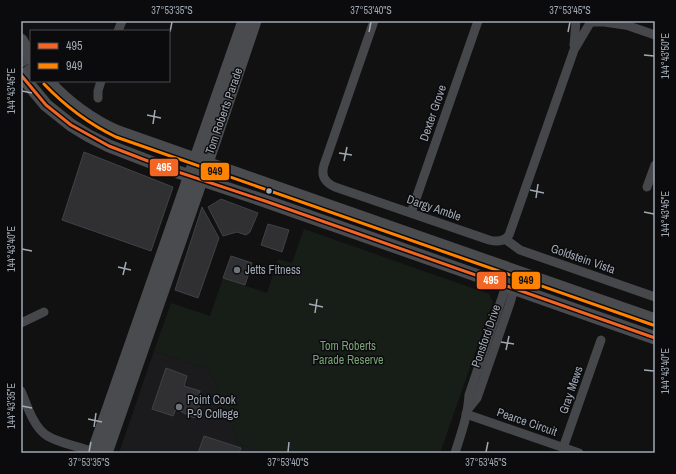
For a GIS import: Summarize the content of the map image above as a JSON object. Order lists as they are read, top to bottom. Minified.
{"streets":{"main road":["Tom Roberts Parade"],"street":["Dexter Grove","Dargy Amble","Goldstein Vista","Ponsford Drive","Gray Mews","Pearce Circuit"]},"crossings":[["Dexter Grove","Dargy Amble"],["Dargy Amble","Goldstein Vista"],["Ponsford Drive","Pearce Circuit"],["Gray Mews","Pearce Circuit"]],"parks":["Tom Roberts Parade Reserve"],"places":["Jetts Fitness","Point Cook P-9 College"],"lines":["transit line 495","transit line 949"],"legend":["495","949"],"coordinates":["37°53'35\"S","37°53'40\"S","37°53'45\"S","144°43'50\"E","144°43'45\"E","144°43'40\"E","144°43'35\"E"]}
